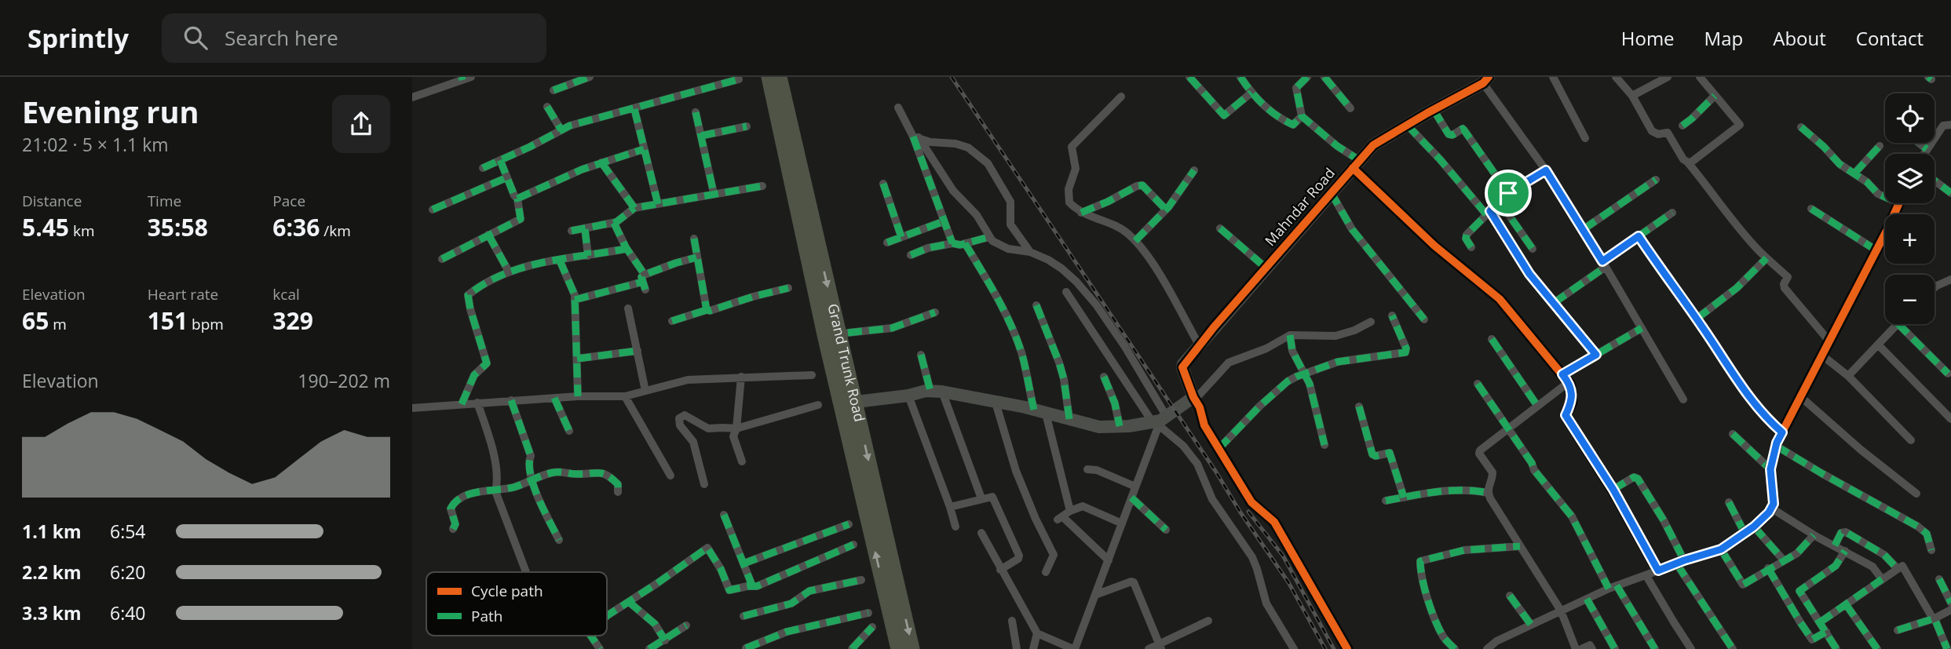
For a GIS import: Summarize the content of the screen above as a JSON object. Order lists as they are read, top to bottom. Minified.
{"streets":{"highway":["Grand Trunk Road"],"street":["Mahndar Road"]},"legend":["Cycle path","Path"],"page":{"header":"Sprintly","search":"Search here","nav":["Home","Map","About","Contact"],"heading":["Evening run","21:02 · 5 × 1.1 km"],"map_buttons":["+","−"],"stats":[["Distance","5.45 km"],["Time","35:58"],["Pace","6:36 /km"],["Elevation","65 m"],["Heart rate","151 bpm"],["kcal","329"]],"chart":["Elevation","190–202 m"],"list":[{"name":"1.1 km","note":"6:54"},{"name":"2.2 km","note":"6:20"},{"name":"3.3 km","note":"6:40"}]}}
